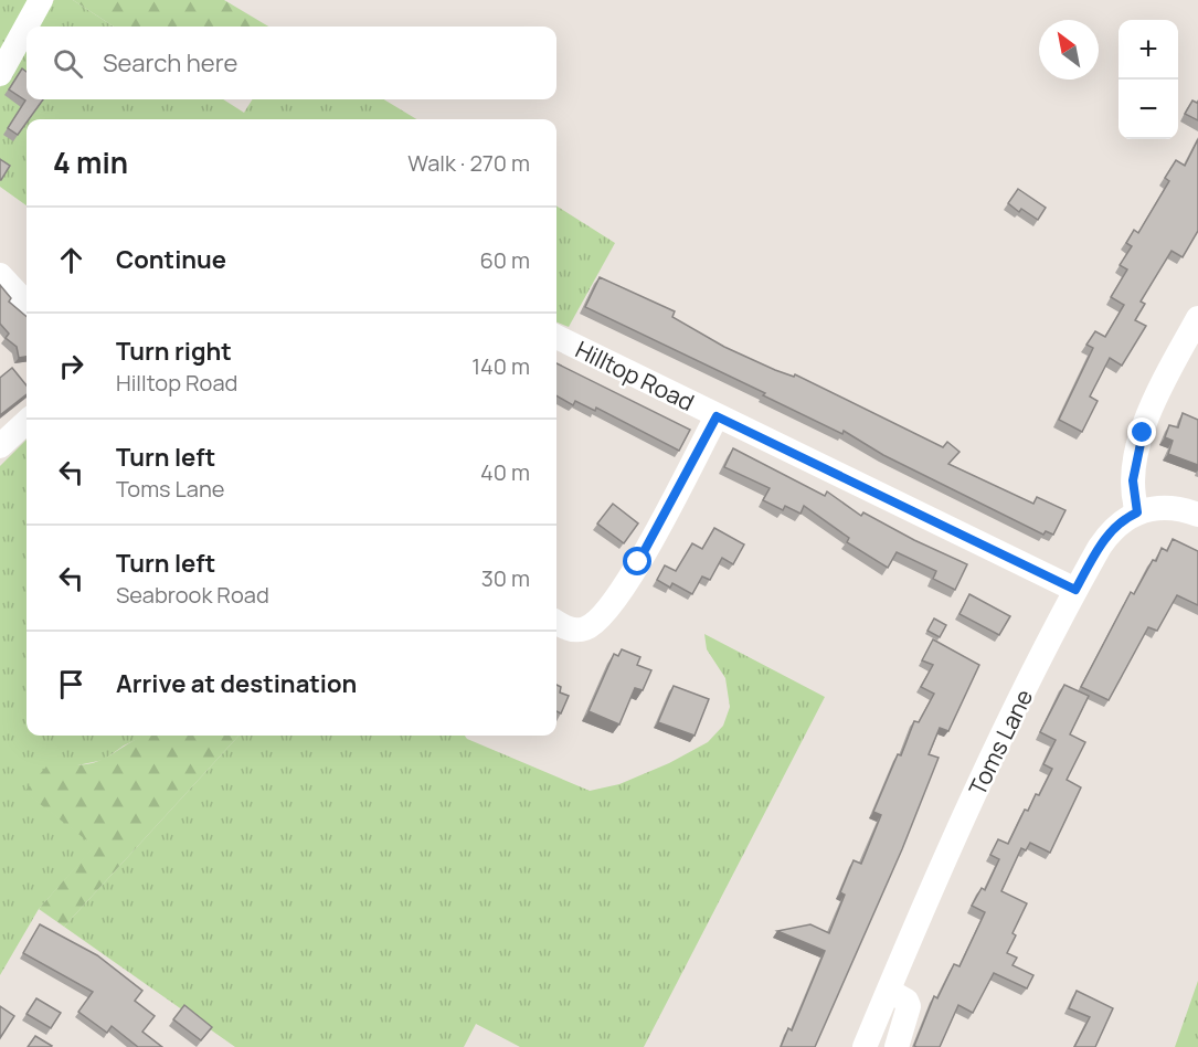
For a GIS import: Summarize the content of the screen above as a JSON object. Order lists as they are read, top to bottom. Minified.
{"streets":{"street":["Hilltop Road","Toms Lane"]},"crossings":[["Hilltop Road","Toms Lane"]],"north":"top left","page":{"map_buttons":["+","−"],"search":"Search here","heading":["4 min","Walk · 270 m"],"list":[["Continue","60 m"],["Turn right","Hilltop Road","140 m"],["Turn left","Toms Lane","40 m"],["Turn left","Seabrook Road","30 m"],"Arrive at destination"]}}
